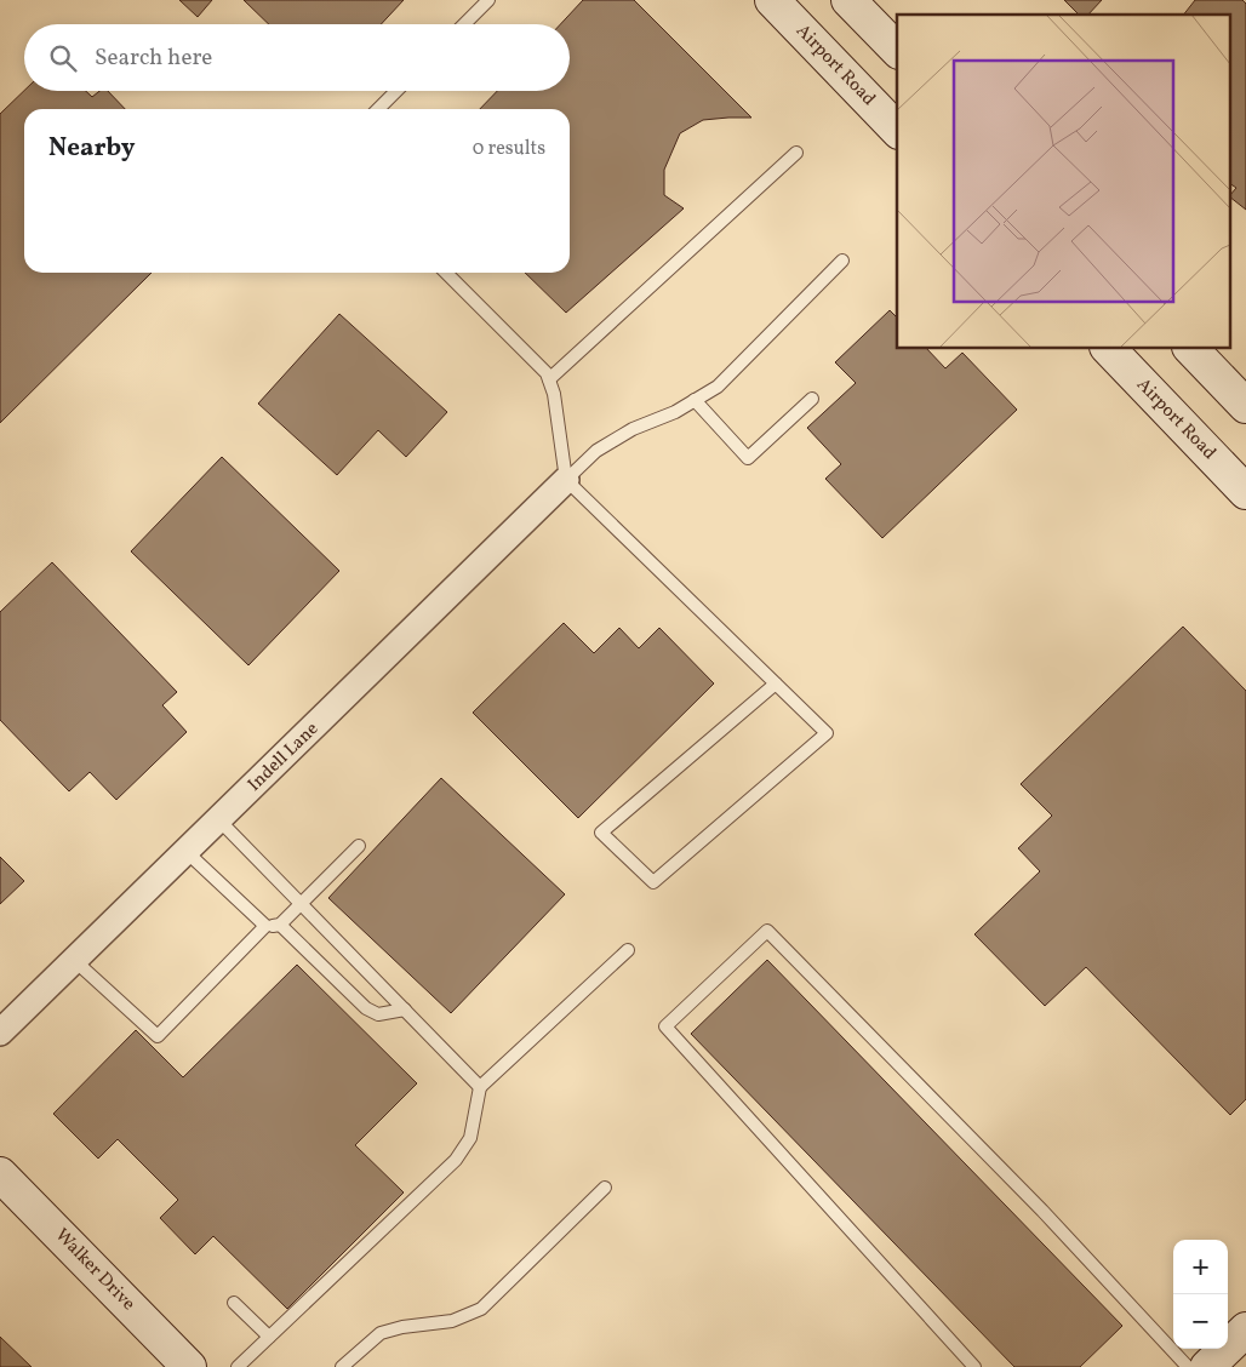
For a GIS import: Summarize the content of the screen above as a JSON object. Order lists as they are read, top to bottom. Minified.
{"streets":{"main road":["Airport Road","Walker Drive"],"street":["Indell Lane"]},"page":{"search":"Search here","heading":["Nearby","0 results"],"map_buttons":["+","−"]}}
